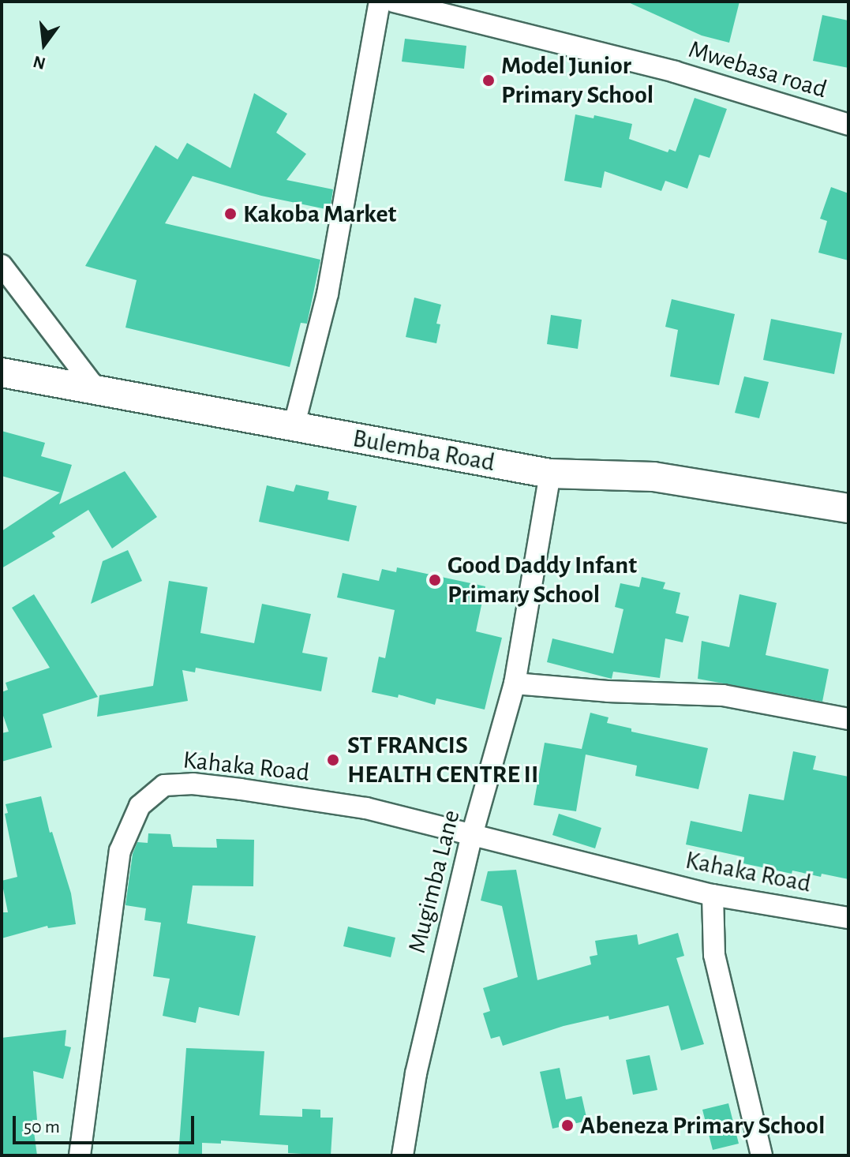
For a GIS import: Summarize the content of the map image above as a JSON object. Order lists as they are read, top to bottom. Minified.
{"streets":{"main road":["Bulemba Road"],"street":["Mwebasa road","Kahaka Road","Mugimba Lane"]},"crossings":[["Bulemba Road","Mugimba Lane"],["Kahaka Road","Mugimba Lane"]],"places":["Model Junior Primary School","Kakoba Market","Good Daddy Infant Primary School","ST FRANCIS HEALTH CENTRE II","Abeneza Primary School"],"scale_bar":"50 m","north":"bottom"}
